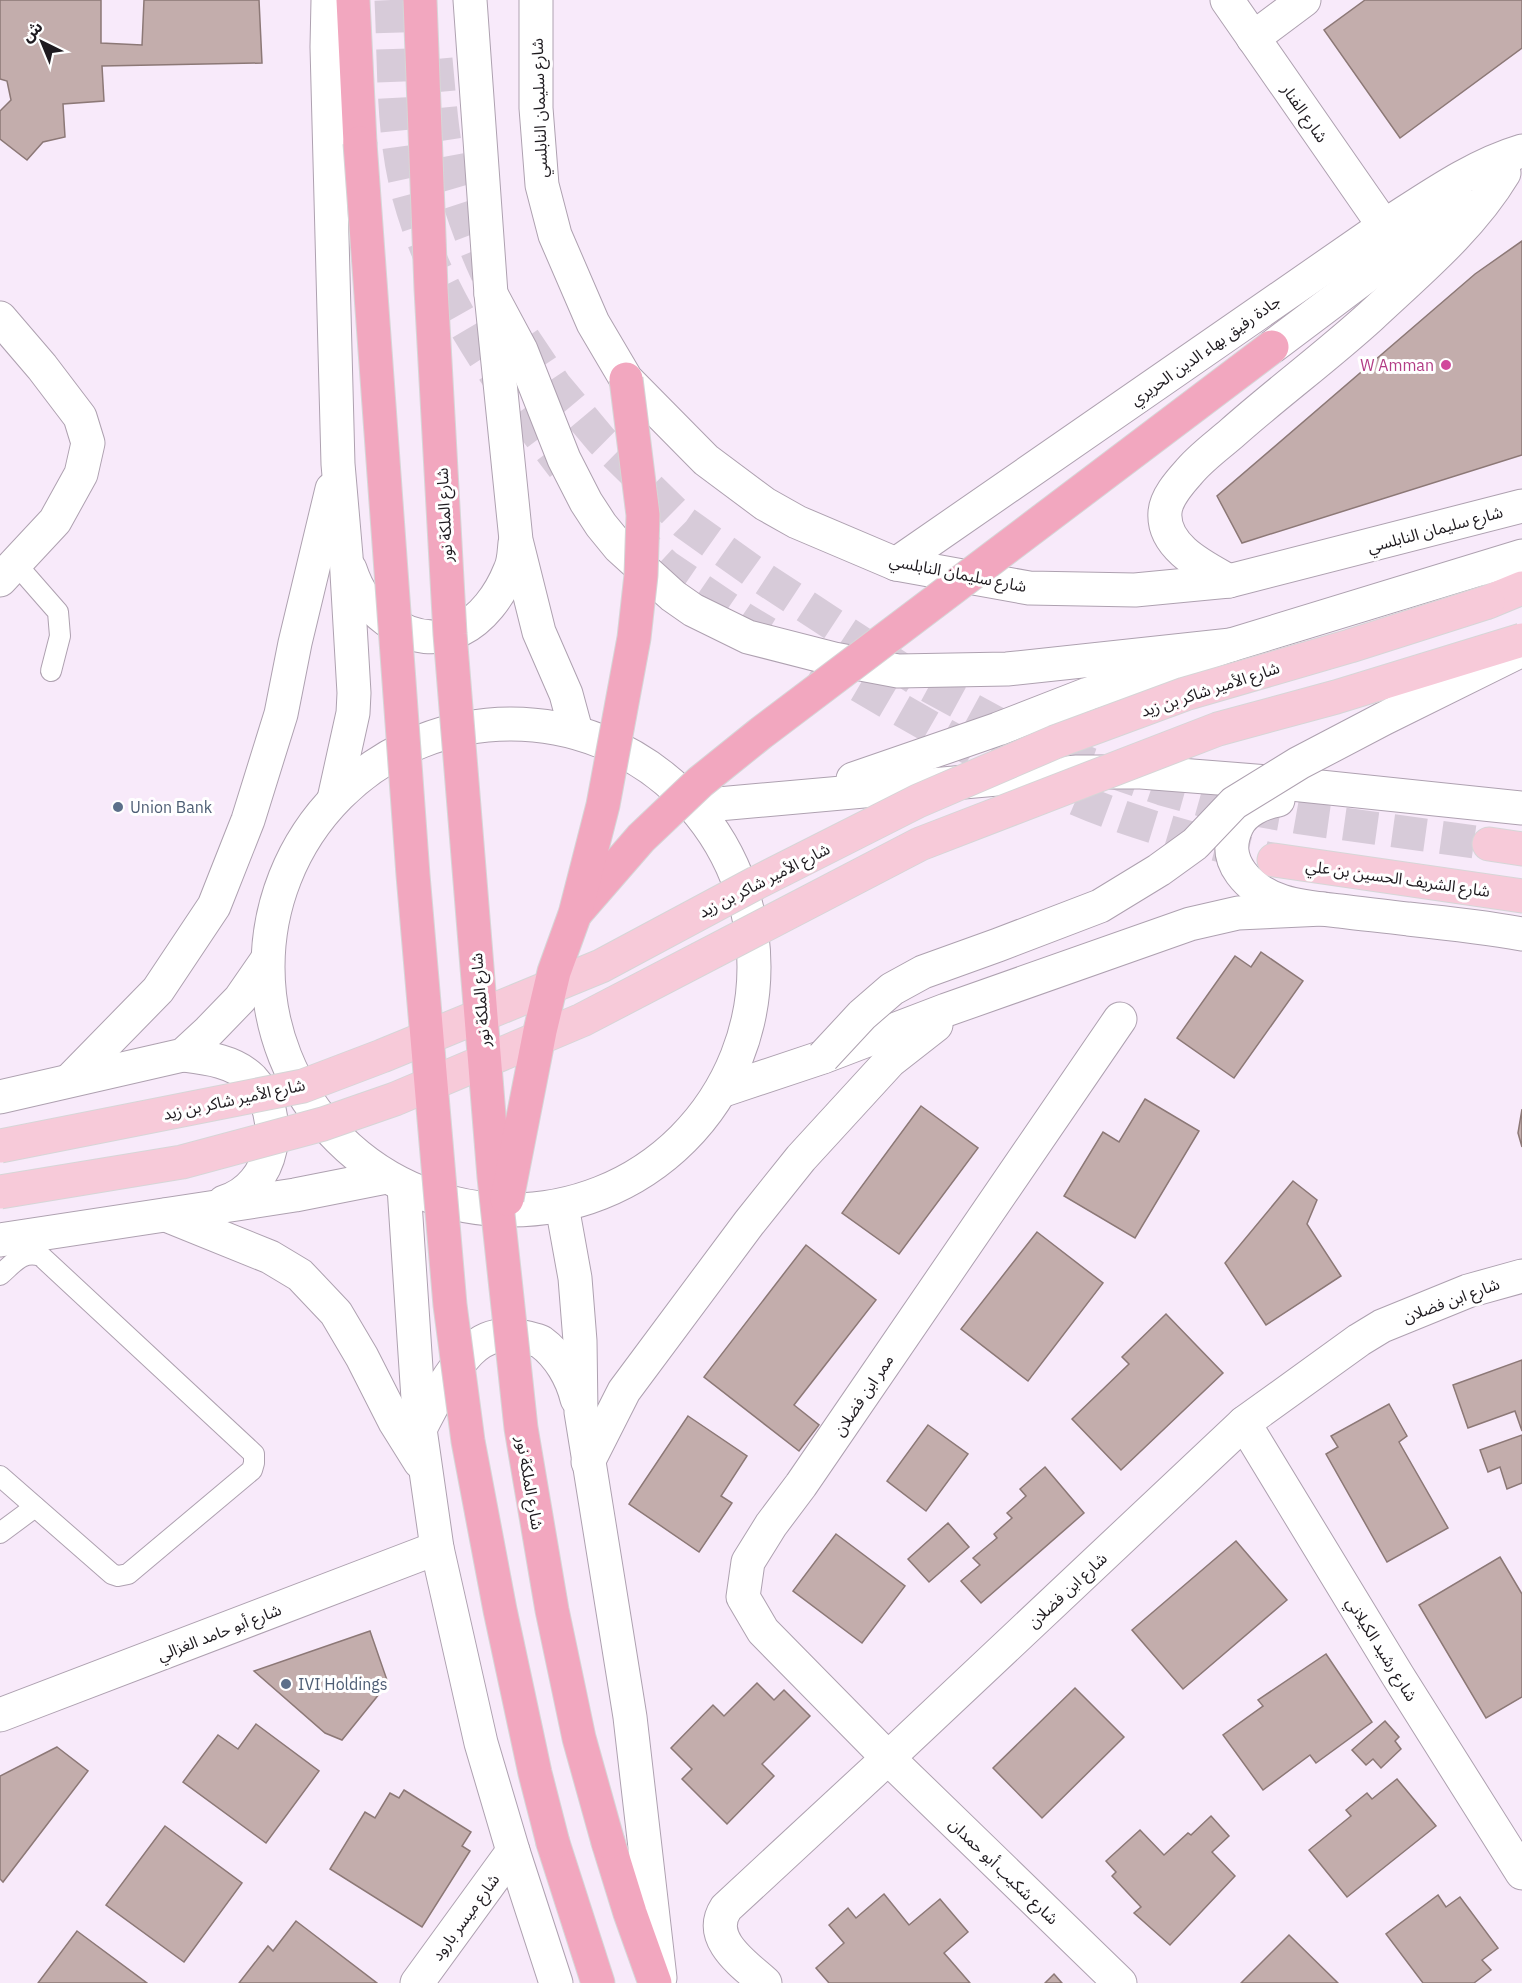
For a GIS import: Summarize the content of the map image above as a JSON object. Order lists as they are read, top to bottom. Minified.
{"streets":{"highway":["شارع الملكة نور"],"main road":["شارع سليمان النابلسي","شارع الفنار","جادة رفيق بهاء الدين الحريري","شارع الأمير شاكر بن زيد","شارع الشريف الحسين بن علي","شارع ابن فضلان","ممر ابن فضلان","شارع أبو حامد الغزالي","شارع رشيد الكيلاني","شارع شكيب أبو حمدان","شارع ميسر بارود"]},"crossings":[["شارع سليمان النابلسي","جادة رفيق بهاء الدين الحريري"],["شارع الفنار","جادة رفيق بهاء الدين الحريري"],["شارع ابن فضلان","ممر ابن فضلان"],["شارع ابن فضلان","شارع رشيد الكيلاني"],["شارع ابن فضلان","شارع شكيب أبو حمدان"],["ممر ابن فضلان","شارع شكيب أبو حمدان"]],"places":["W Amman","Union Bank","IVI Holdings"],"north":"top left"}
